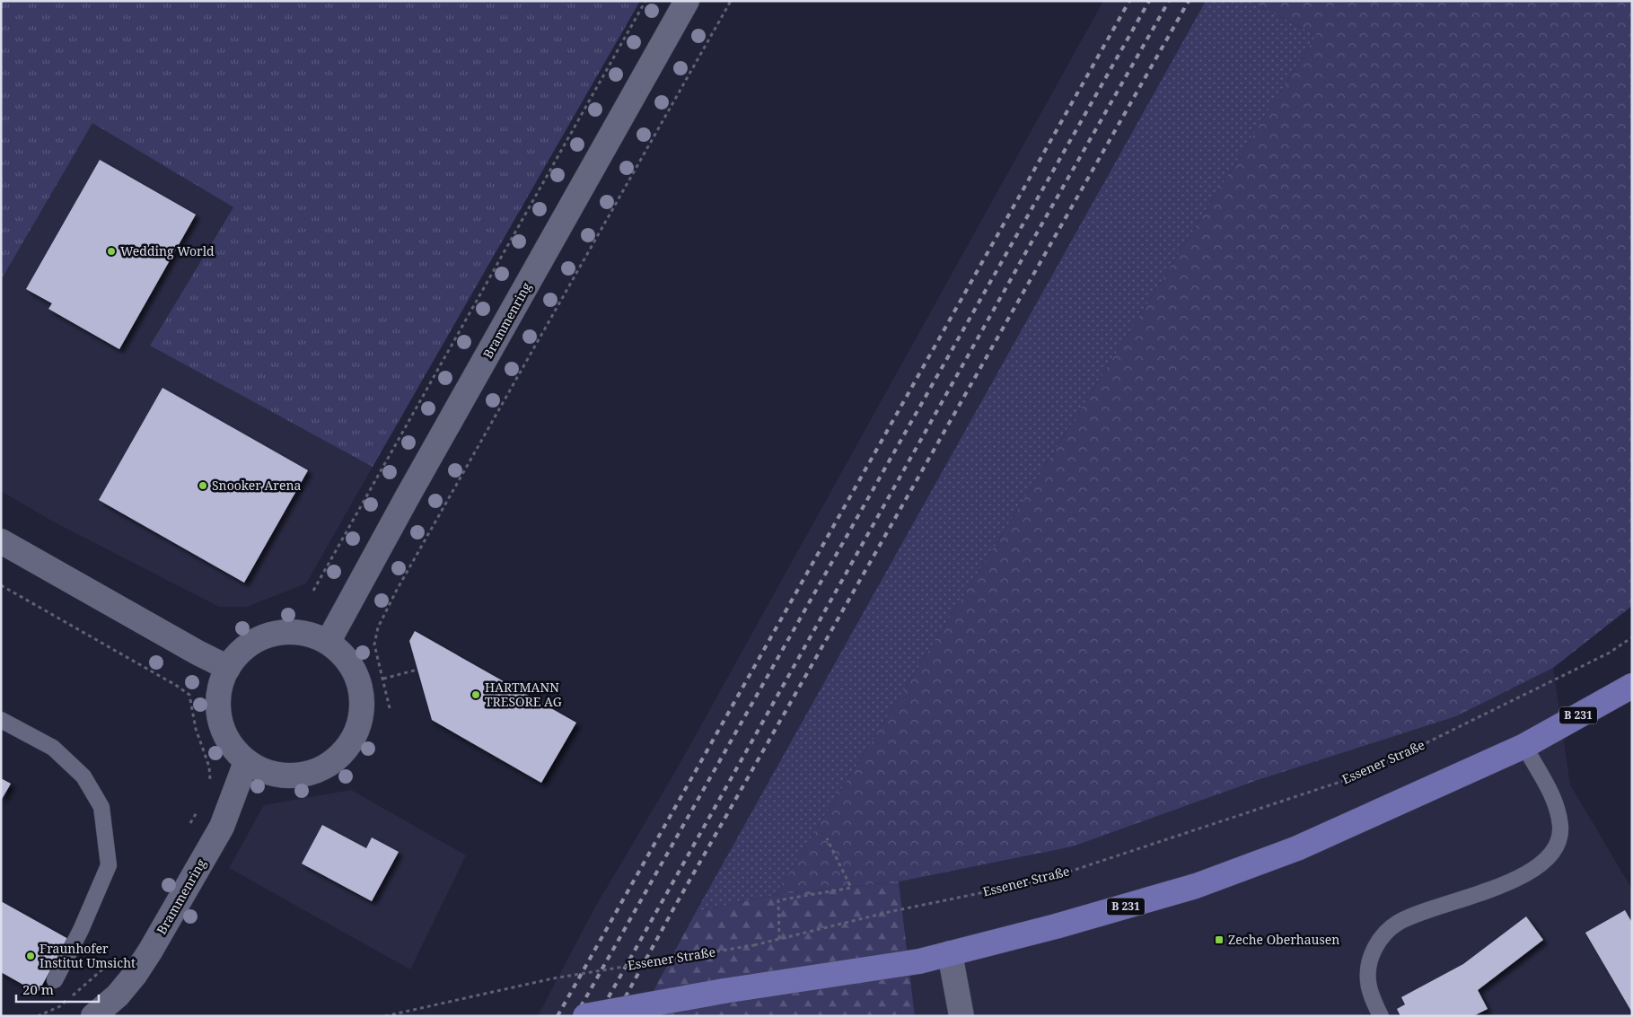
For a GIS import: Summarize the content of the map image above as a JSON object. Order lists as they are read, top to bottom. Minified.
{"streets":{"main road":["B 231"],"street":["Brammenring"],"path":["Essener Straße"]},"places":{"other":["Wedding World","Snooker Arena","HARTMANN TRESORE AG","Fraunhofer Institut Umsicht"],"transit":["Zeche Oberhausen"]},"scale_bar":"20 m"}
